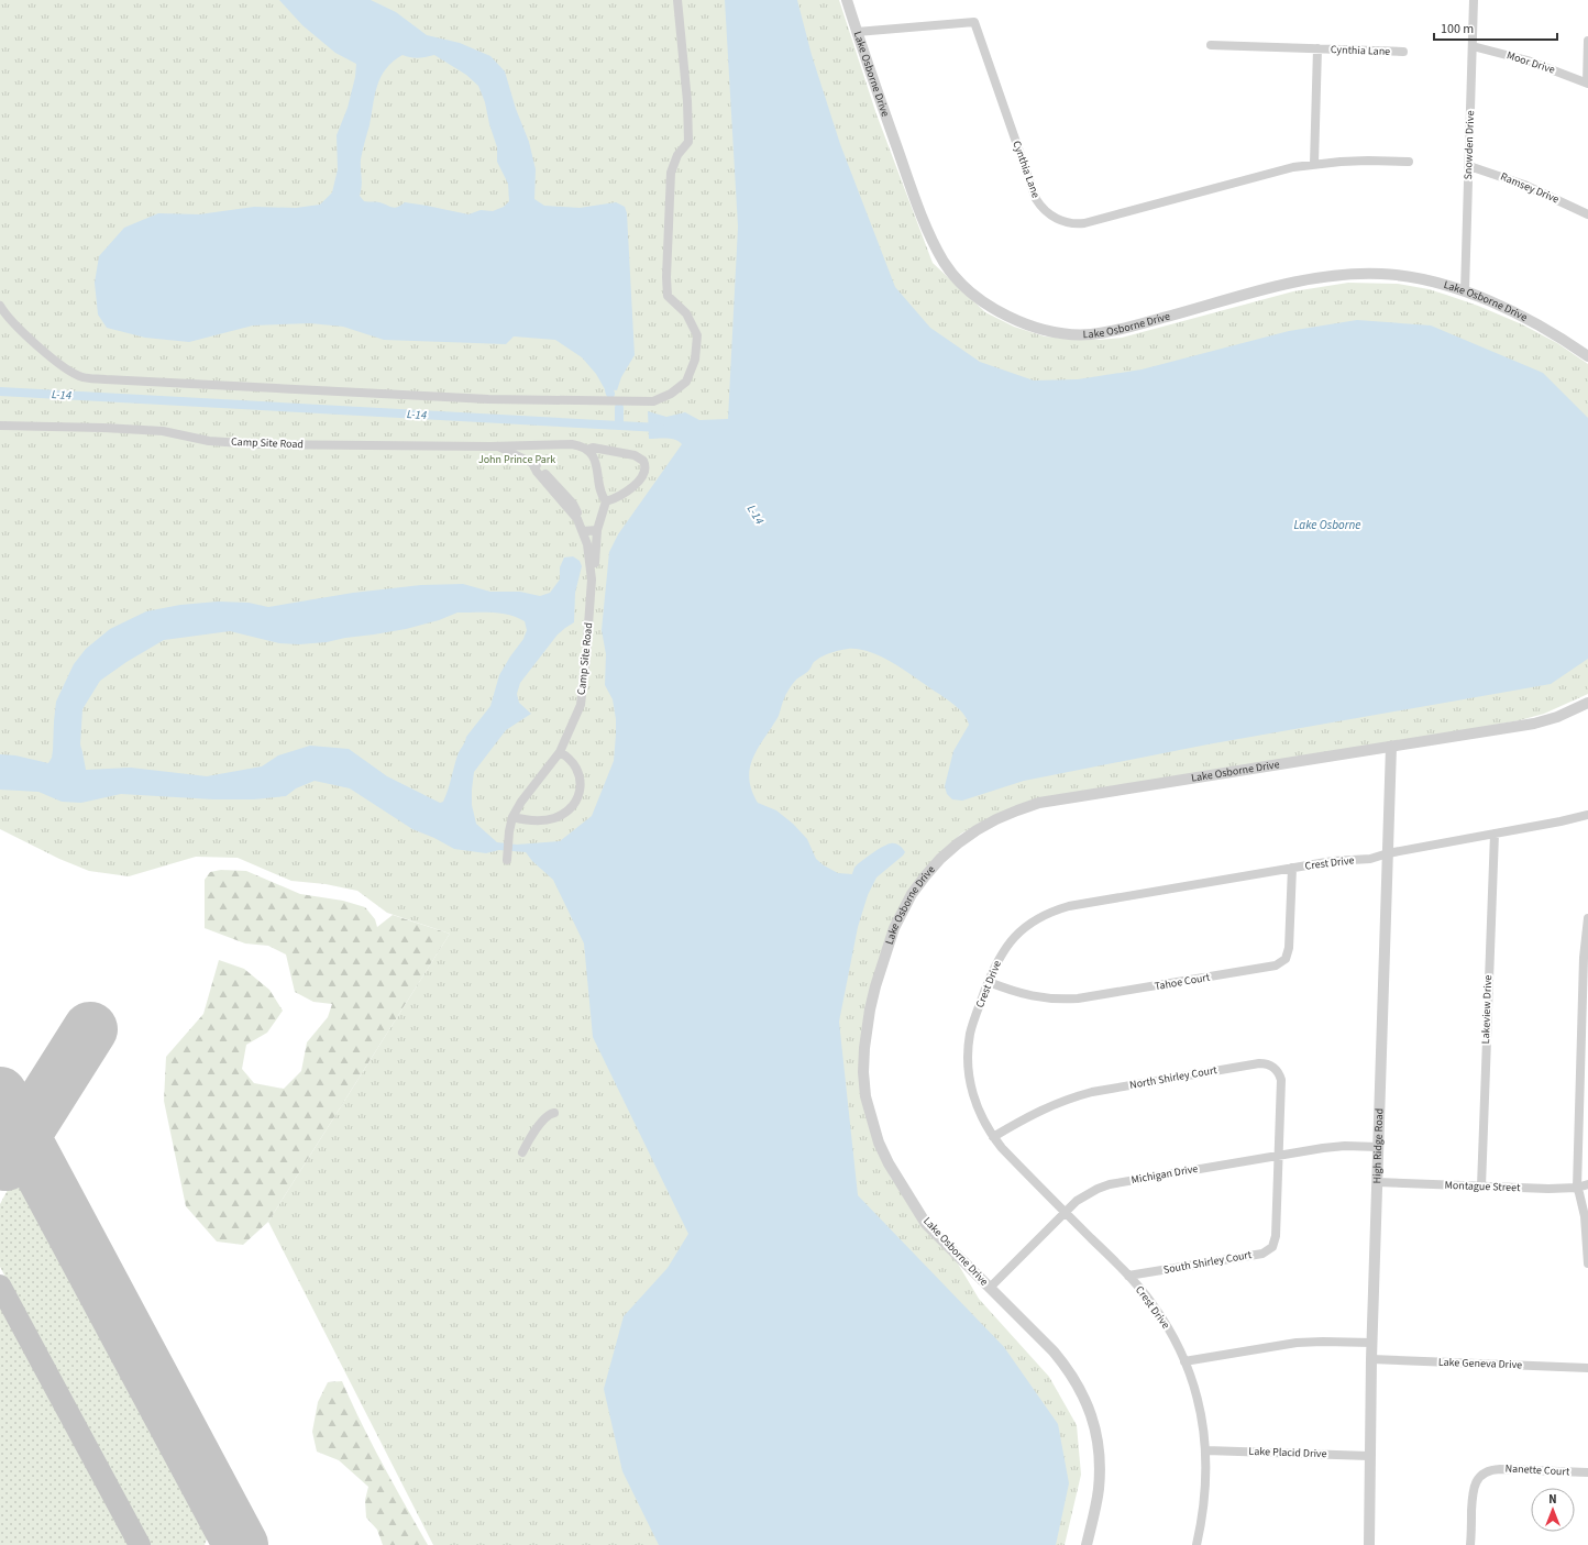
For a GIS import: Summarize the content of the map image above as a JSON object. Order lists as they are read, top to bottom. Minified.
{"streets":{"street":["Cynthia Lane","Moor Drive","Lake Osborne Drive","Snowden Drive","Ramsey Drive","Camp Site Road","Crest Drive","Tahoe Court","Lakeview Drive","North Shirley Court","High Ridge Road","Michigan Drive","Montague Street","South Shirley Court","Lake Geneva Drive","Lake Placid Drive","Nanette Court"]},"crossings":[["Cynthia Lane","Lake Osborne Drive"],["Moor Drive","Snowden Drive"],["Lake Osborne Drive","Snowden Drive"],["Lake Osborne Drive","High Ridge Road"],["Lake Osborne Drive","Michigan Drive"],["Snowden Drive","Ramsey Drive"],["Crest Drive","Tahoe Court"],["Crest Drive","Lakeview Drive"],["Crest Drive","North Shirley Court"],["Crest Drive","High Ridge Road"],["Crest Drive","Michigan Drive"],["Crest Drive","South Shirley Court"],["Crest Drive","Lake Placid Drive"],["Lakeview Drive","Montague Street"],["North Shirley Court","Michigan Drive"],["North Shirley Court","South Shirley Court"],["High Ridge Road","Michigan Drive"],["High Ridge Road","Montague Street"],["High Ridge Road","Lake Geneva Drive"],["High Ridge Road","Lake Placid Drive"],["Michigan Drive","South Shirley Court"]],"water":["L-14","Lake Osborne"],"parks":["John Prince Park"],"scale_bar":"100 m","north":"top"}
